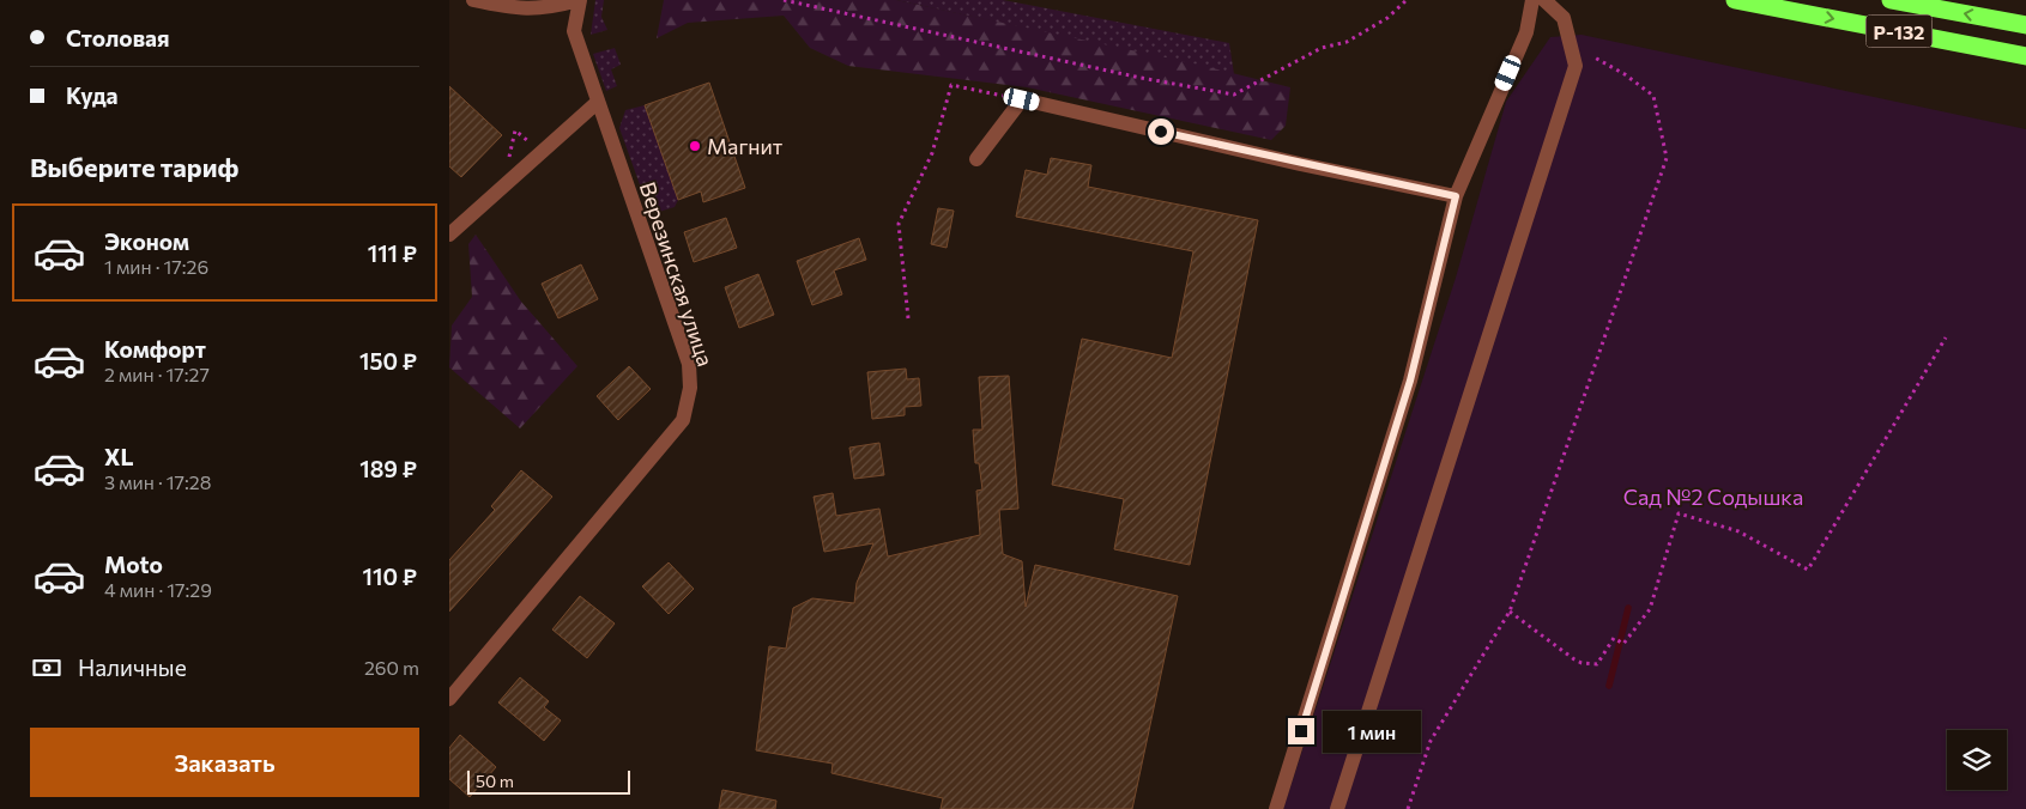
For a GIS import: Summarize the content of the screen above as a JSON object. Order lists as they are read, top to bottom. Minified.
{"streets":{"highway":["Р-132"],"street":["Верезинская улица"]},"parks":["Сад №2 Содышка"],"places":["Магнит"],"scale_bar":"50 m","page":{"banner":["Столовая","Куда"],"heading":"Выберите тариф","list":[{"name":"Эконом","note":"1 мин · 17:26","value":"111 ₽"},{"name":"Комфорт","note":"2 мин · 17:27","value":"150 ₽"},{"name":"XL","note":"3 мин · 17:28","value":"189 ₽"},{"name":"Moto","note":"4 мин · 17:29","value":"110 ₽"}],"pay":["Наличные","260 m"],"bubble":"1 мин","buttons":"Заказать","scale":"50 m"}}
